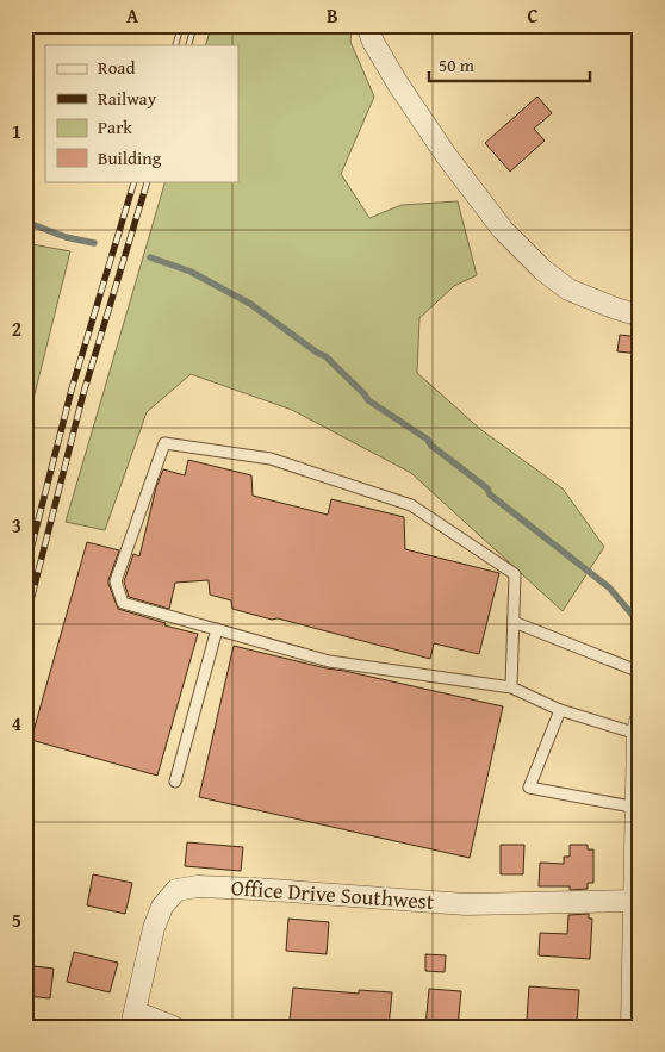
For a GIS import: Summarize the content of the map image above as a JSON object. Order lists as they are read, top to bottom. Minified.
{"streets":{"street":["Office Drive Southwest"]},"legend":["Road","Railway","Park","Building"],"scale_bar":"50 m","grid":{"columns":["A","B","C"],"rows":["1","2","3","4","5"]}}
